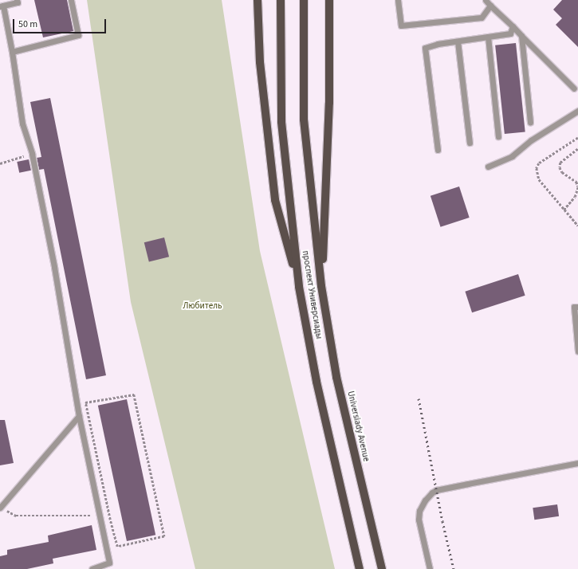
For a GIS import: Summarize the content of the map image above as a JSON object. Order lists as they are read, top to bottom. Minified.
{"streets":{"main road":["проспект Универсиады","Universiady Avenue"]},"crossings":[["проспект Универсиады","Universiady Avenue"]],"parks":["Любитель"],"scale_bar":"50 m"}
